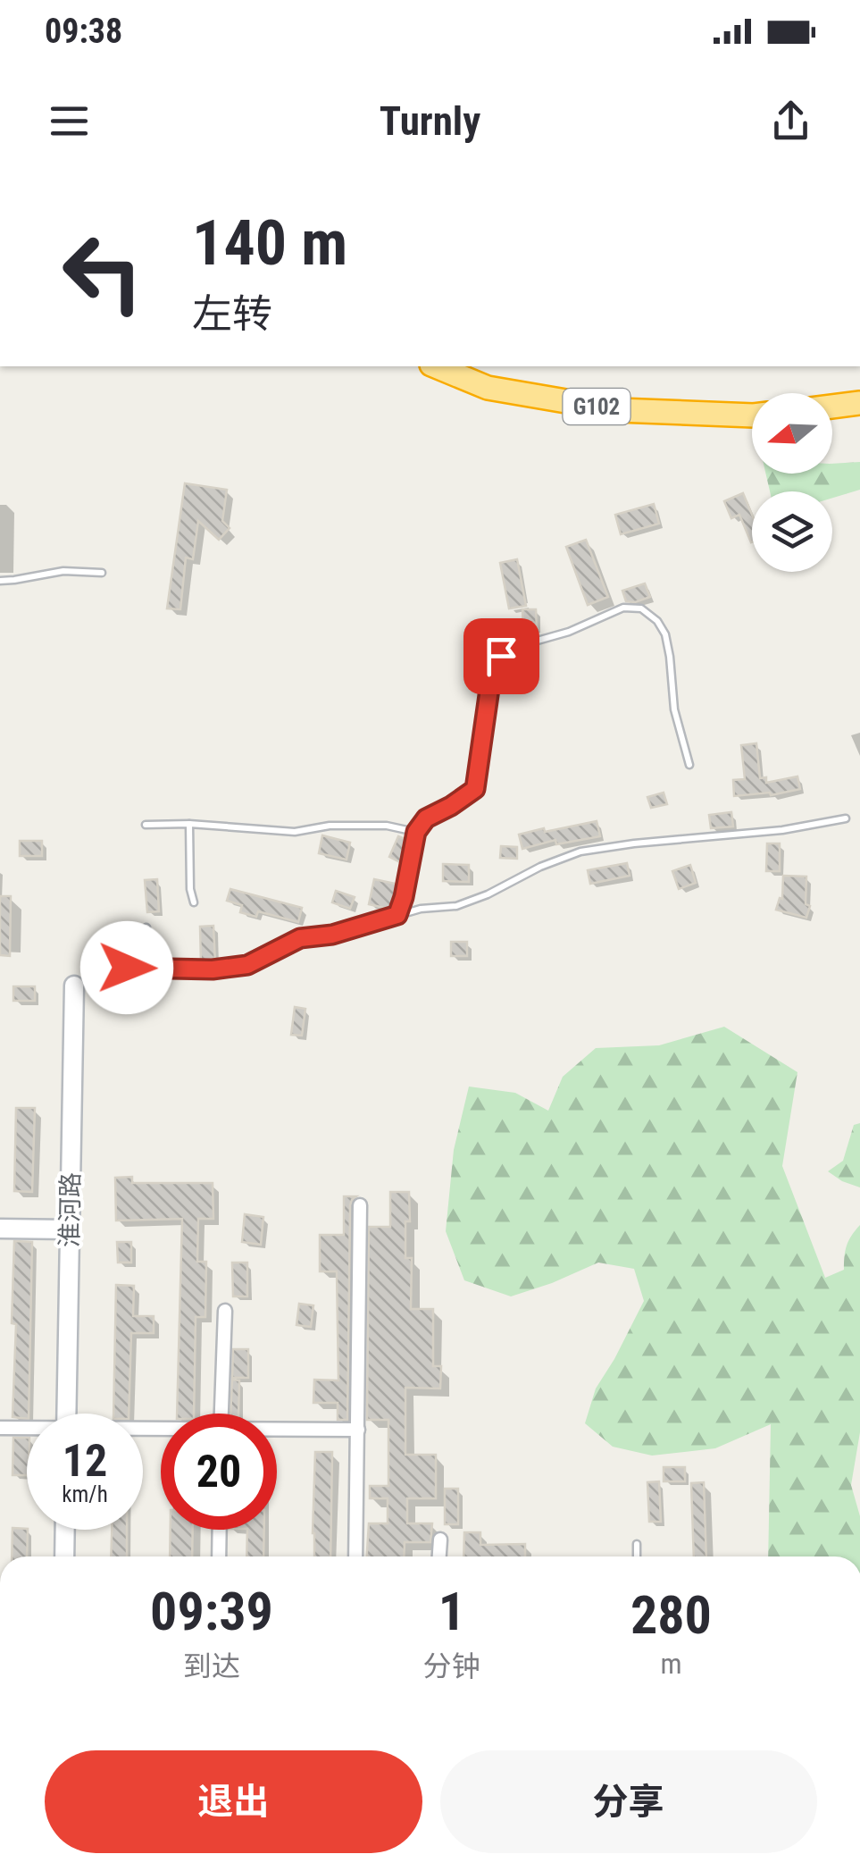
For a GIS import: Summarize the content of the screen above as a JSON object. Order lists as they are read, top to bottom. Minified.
{"streets":{"highway":["G102"],"street":["淮河路"]},"north":"left","page":{"status":"09:38","header":"Turnly","turn":["140 m","左转"],"speed":"12 km/h","limit":"20","eta":["09:39","到达","1","分钟","280","m"],"buttons":["退出","分享"]}}
